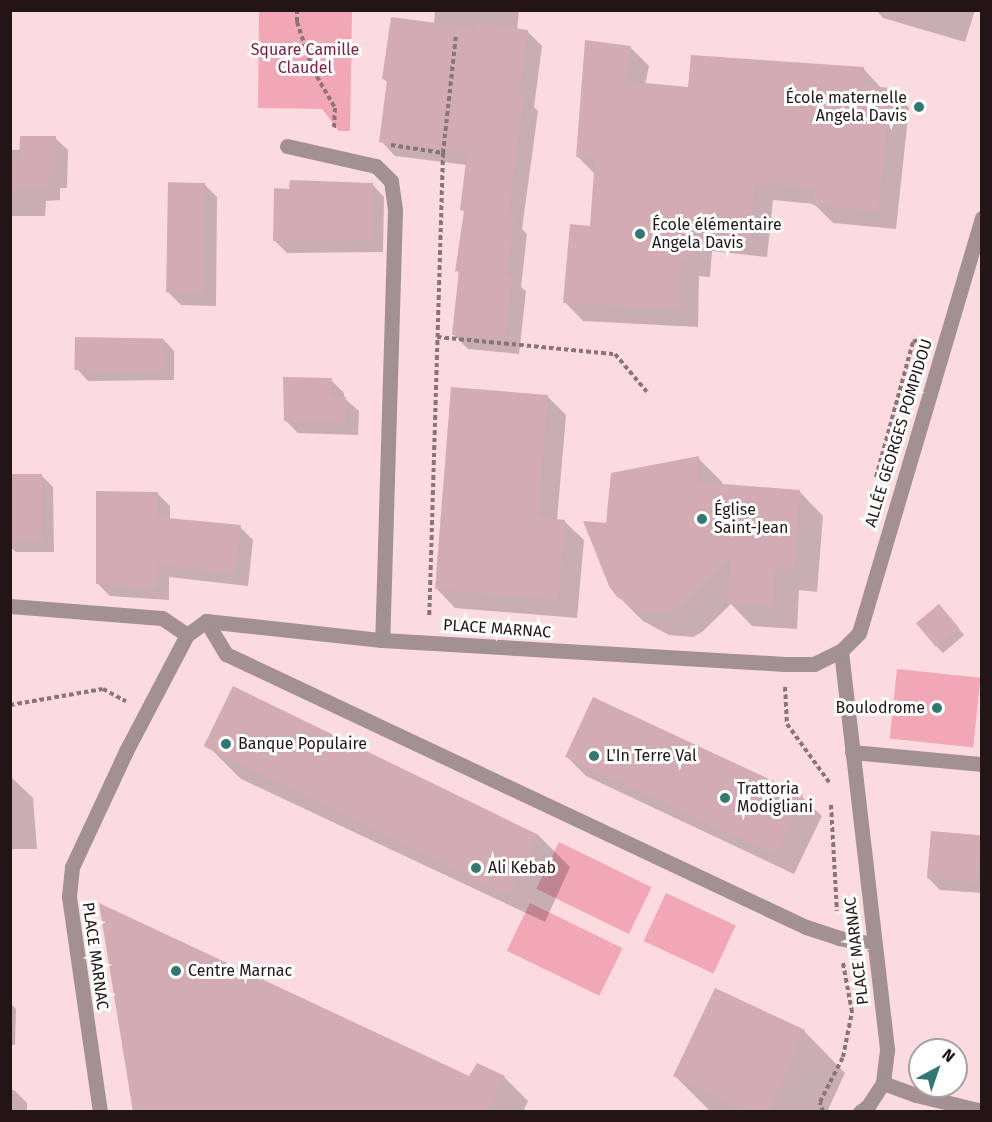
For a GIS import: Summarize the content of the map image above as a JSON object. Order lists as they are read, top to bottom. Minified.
{"streets":{"street":["ALLÉE GEORGES POMPIDOU","PLACE MARNAC"]},"crossings":[["ALLÉE GEORGES POMPIDOU","PLACE MARNAC"]],"parks":["Square Camille Claudel"],"places":["École maternelle Angela Davis","École élémentaire Angela Davis","Église Saint-Jean","Boulodrome","Banque Populaire","L'In Terre Val","Trattoria Modigliani","Ali Kebab","Centre Marnac"],"north":"top right"}
